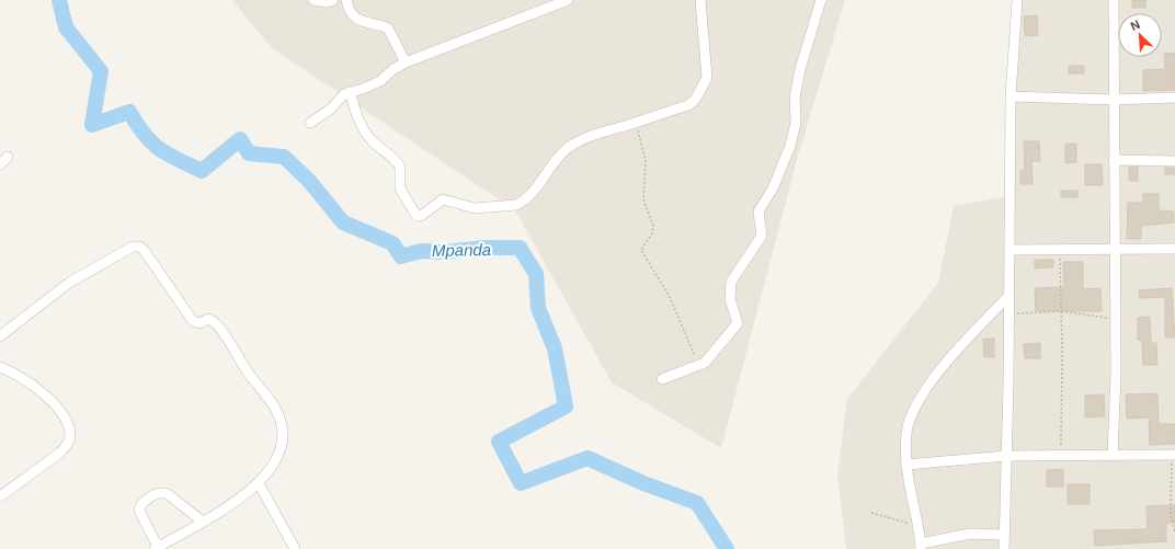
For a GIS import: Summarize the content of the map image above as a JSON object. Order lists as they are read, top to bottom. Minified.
{"water":["Mpanda"],"north":"top left"}
